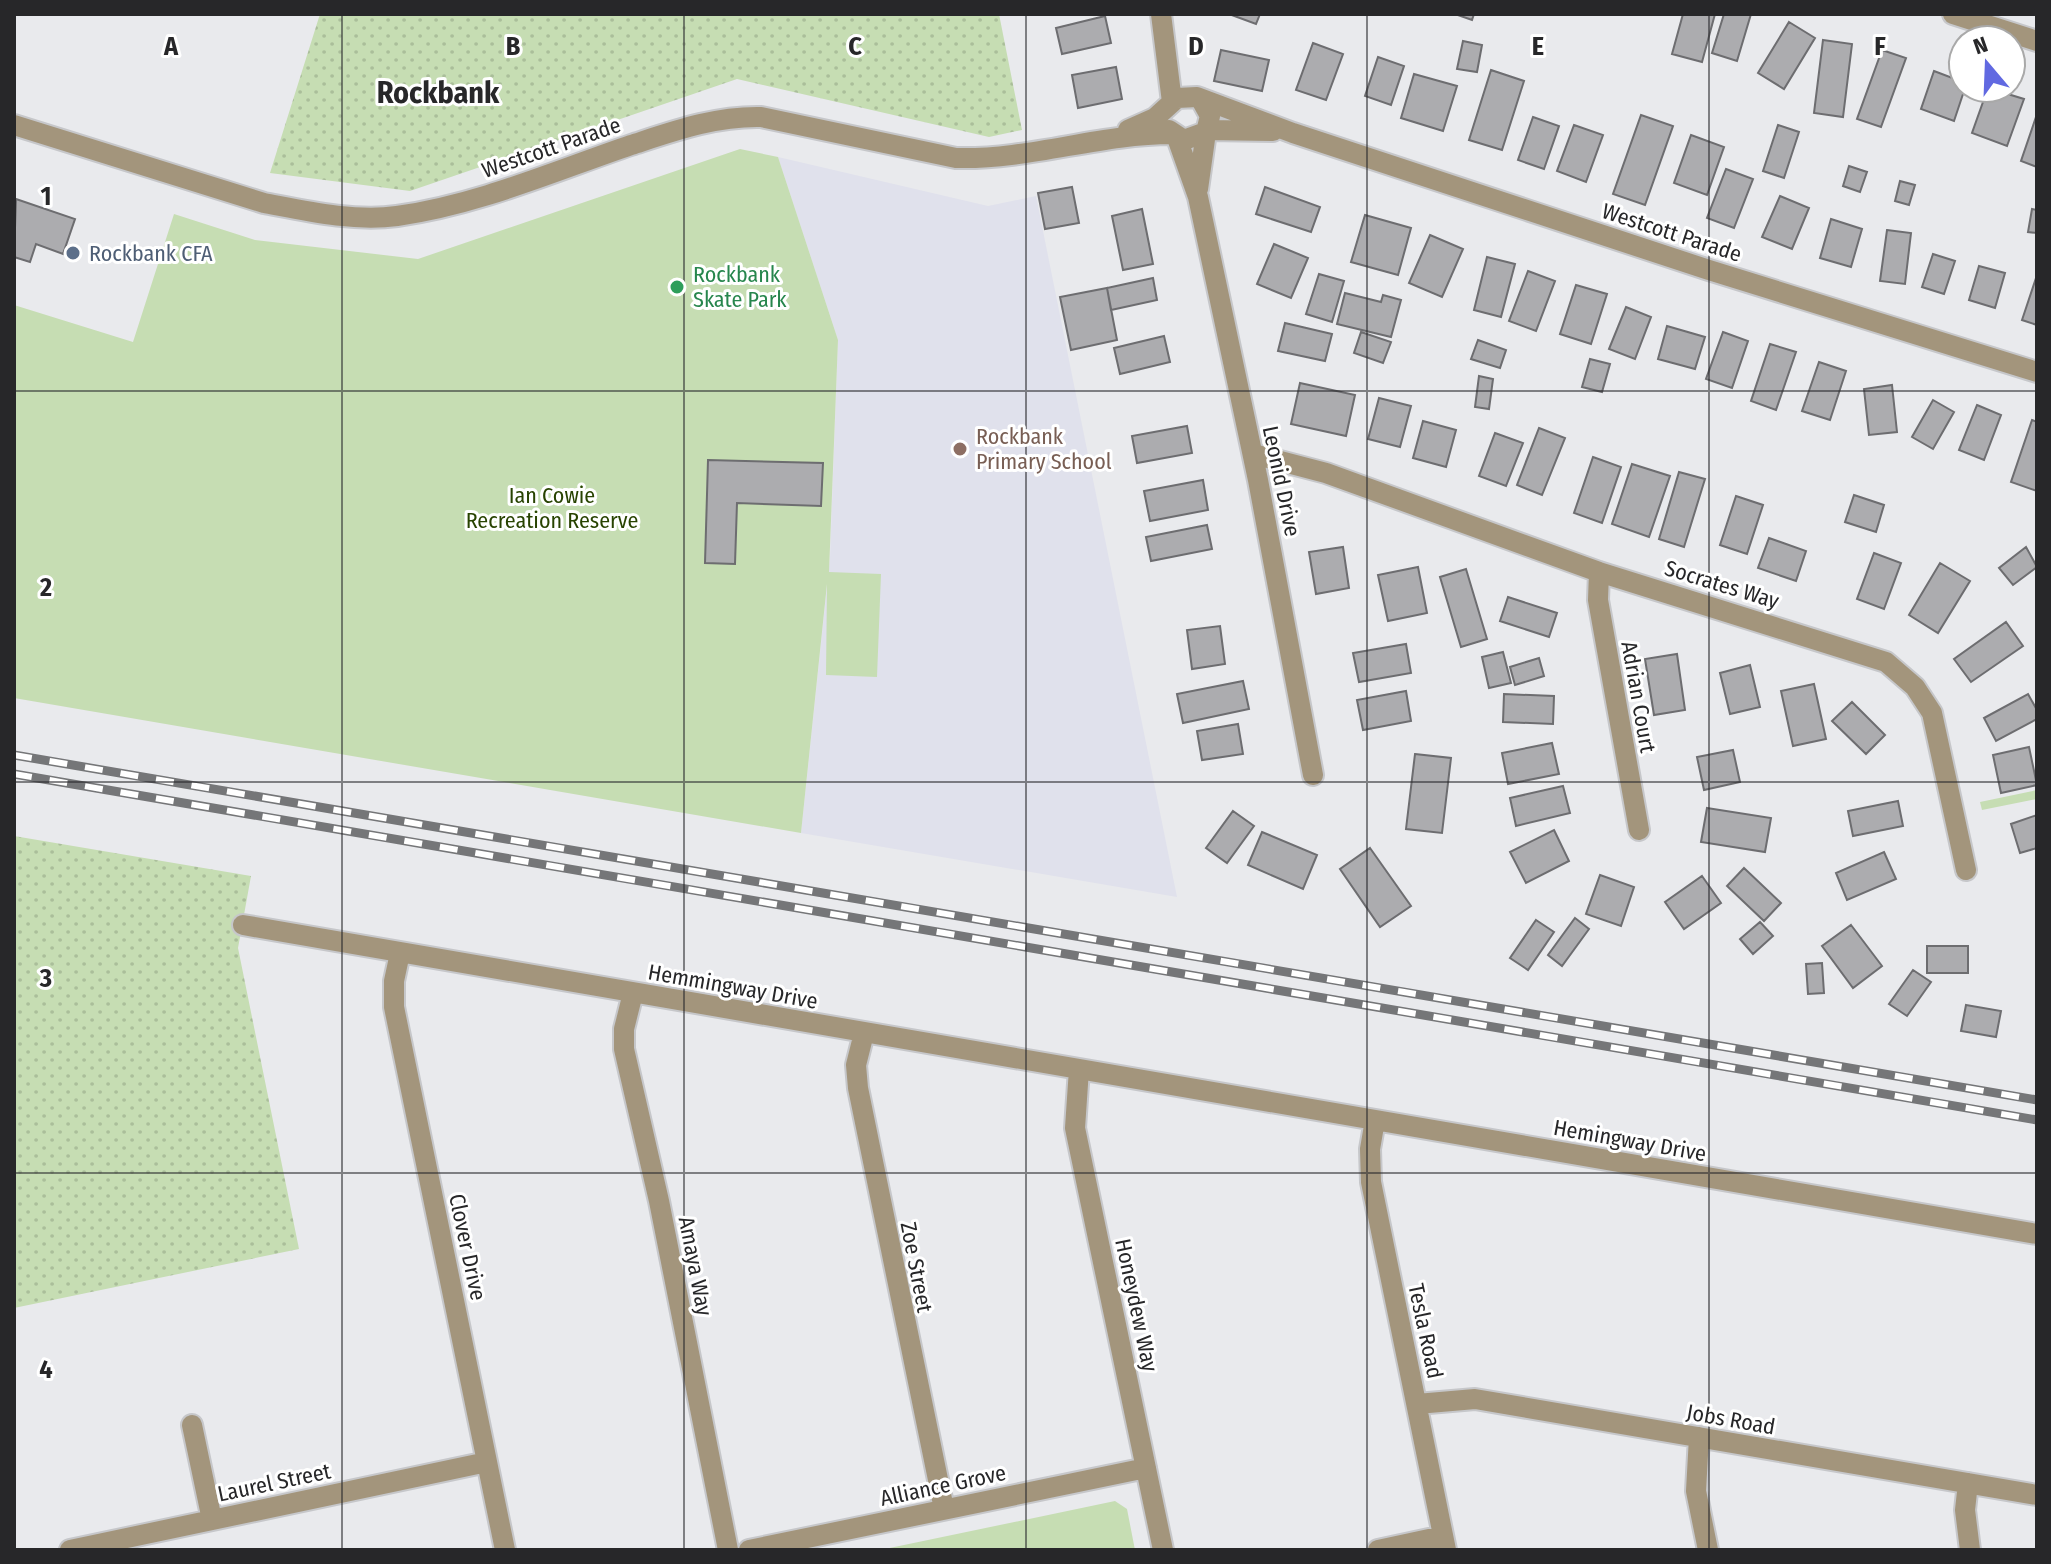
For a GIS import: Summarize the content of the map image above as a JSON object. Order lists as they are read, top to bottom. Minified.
{"streets":{"street":["Westcott Parade","Leonid Drive","Socrates Way","Adrian Court","Hemmingway Drive","Hemingway Drive","Clover Drive","Amaya Way","Zoe Street","Honeydew Way","Tesla Road","Jobs Road","Laurel Street","Alliance Grove"]},"crossings":[["Westcott Parade","Leonid Drive"],["Leonid Drive","Socrates Way"],["Socrates Way","Adrian Court"],["Hemmingway Drive","Hemingway Drive"],["Hemmingway Drive","Clover Drive"],["Hemmingway Drive","Amaya Way"],["Hemmingway Drive","Zoe Street"],["Hemmingway Drive","Honeydew Way"],["Hemingway Drive","Tesla Road"],["Clover Drive","Laurel Street"],["Zoe Street","Alliance Grove"],["Honeydew Way","Alliance Grove"],["Tesla Road","Jobs Road"]],"districts":["Rockbank"],"parks":["Ian Cowie Recreation Reserve"],"places":["Rockbank CFA","Rockbank Skate Park","Rockbank Primary School"],"north":"top","grid":{"columns":["A","B","C","D","E","F"],"rows":["1","2","3","4"]}}
